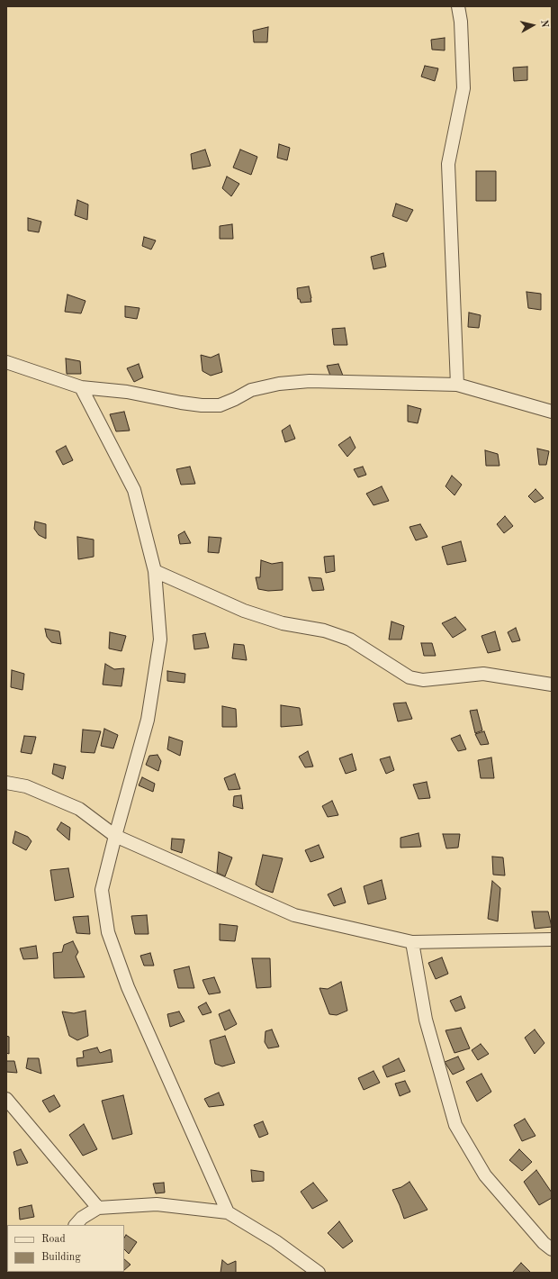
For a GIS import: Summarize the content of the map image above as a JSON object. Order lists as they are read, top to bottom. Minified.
{"legend":["Road","Building"],"north":"right"}
